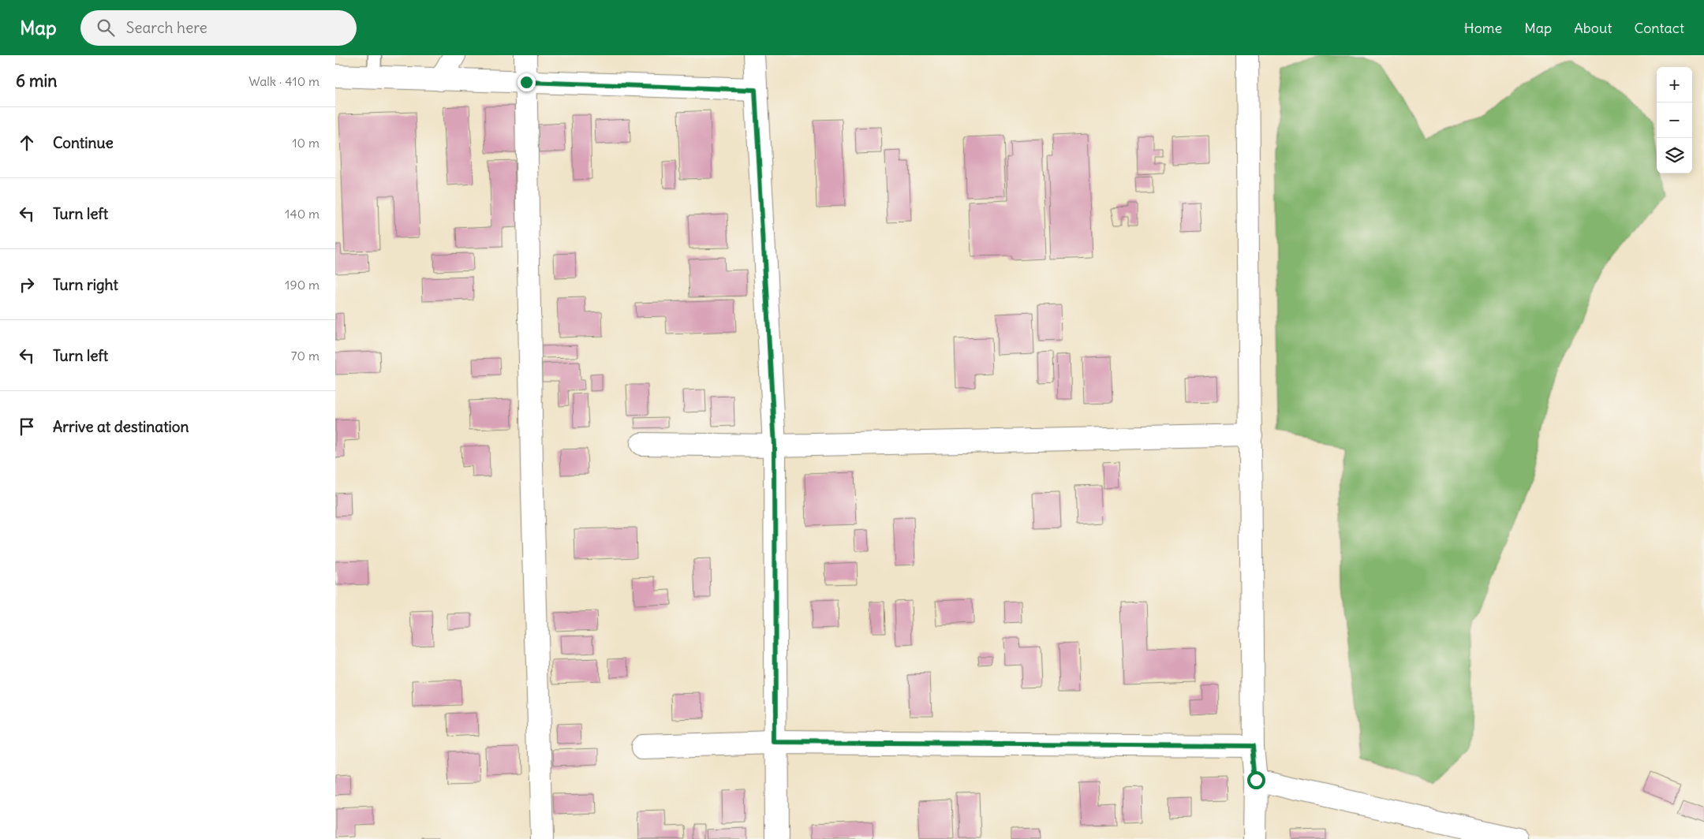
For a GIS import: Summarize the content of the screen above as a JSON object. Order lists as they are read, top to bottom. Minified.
{"page":{"header":"Map","search":"Search here","nav":["Home","Map","About","Contact"],"heading":["6 min","Walk · 410 m"],"map_buttons":["+","−"],"list":[["Continue","10 m"],["Turn left","140 m"],["Turn right","190 m"],["Turn left","70 m"],"Arrive at destination"]}}
